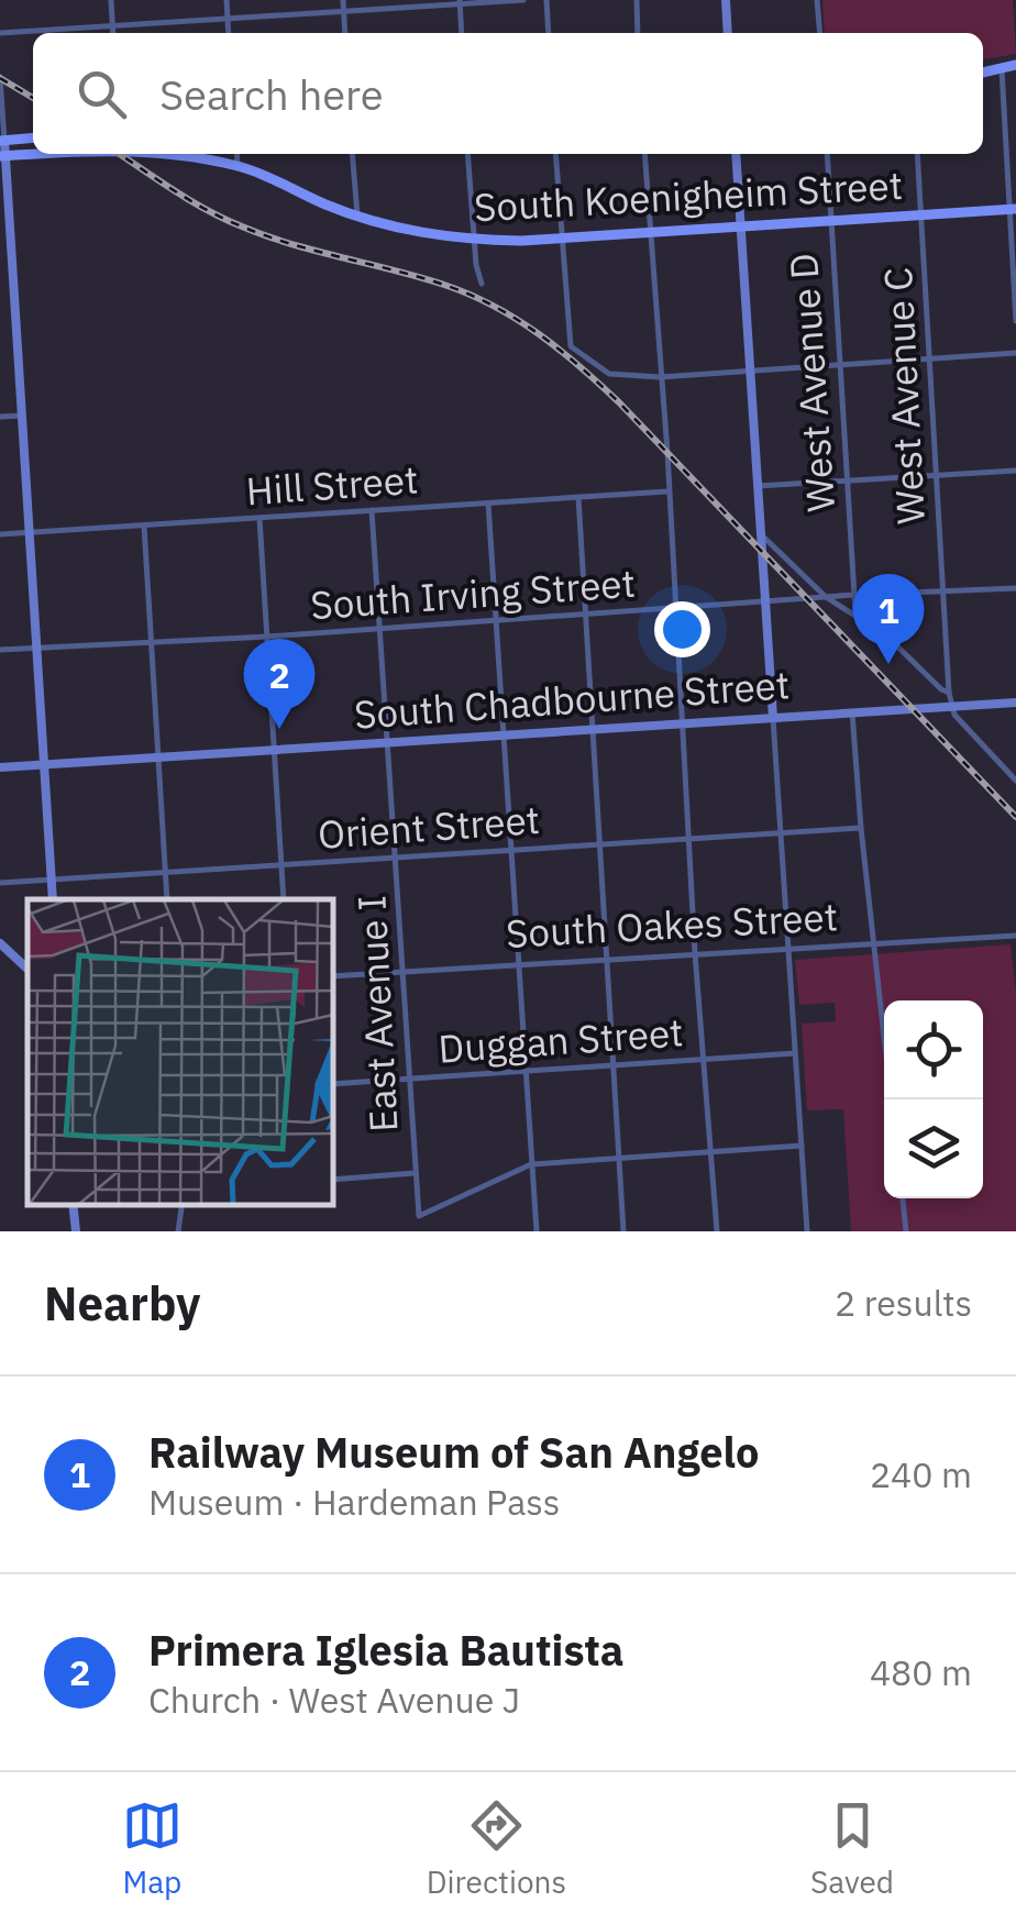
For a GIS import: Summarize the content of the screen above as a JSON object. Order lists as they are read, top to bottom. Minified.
{"streets":{"main road":["South Koenigheim Street","South Chadbourne Street"],"street":["West Avenue D","West Avenue C","Hill Street","South Irving Street","Orient Street","South Oakes Street","East Avenue I","Duggan Street"]},"crossings":[["South Koenigheim Street","West Avenue D"],["South Koenigheim Street","West Avenue C"],["West Avenue D","South Irving Street"],["West Avenue C","South Irving Street"],["West Avenue C","South Chadbourne Street"],["Hill Street","East Avenue I"],["South Irving Street","East Avenue I"],["South Chadbourne Street","East Avenue I"],["Orient Street","East Avenue I"],["South Oakes Street","East Avenue I"],["East Avenue I","Duggan Street"]],"page":{"search":"Search here","pins":["1","2"],"heading":["Nearby","2 results"],"list":[{"mark":"1","name":"Railway Museum of San Angelo","note":"Museum · Hardeman Pass","value":"240 m"},{"mark":"2","name":"Primera Iglesia Bautista","note":"Church · West Avenue J","value":"480 m"}],"nav":["Map","Directions","Saved"]}}
